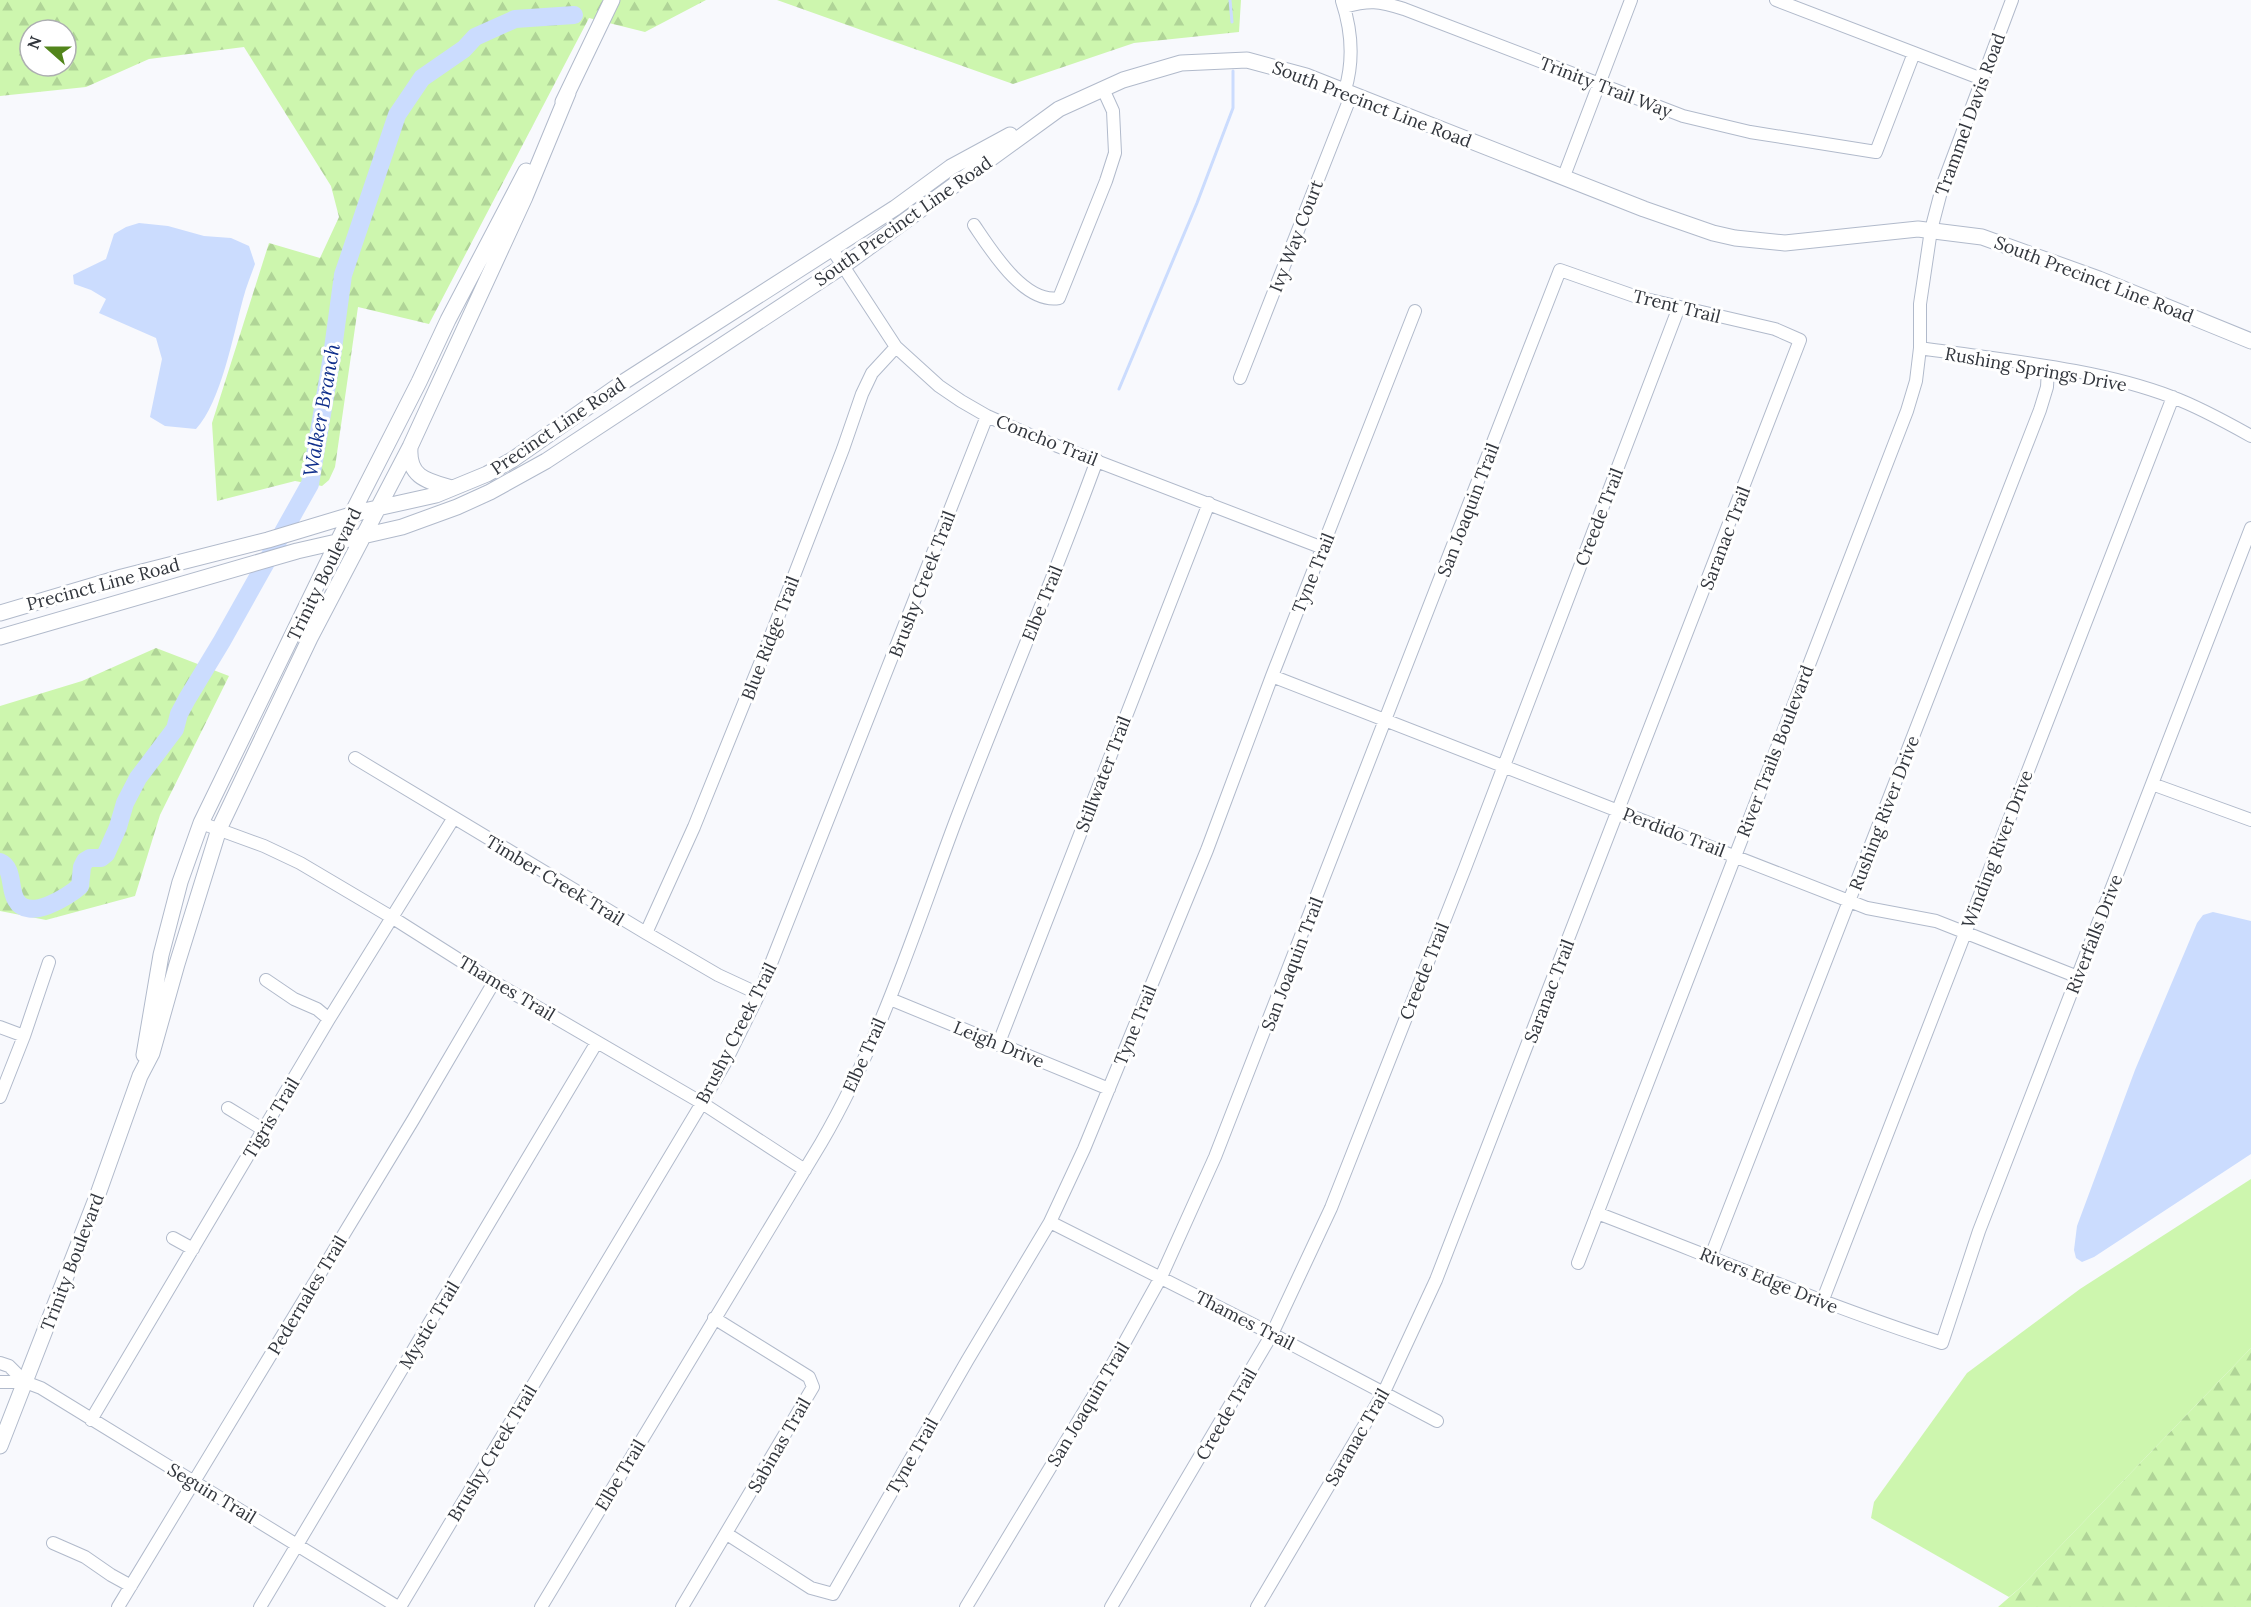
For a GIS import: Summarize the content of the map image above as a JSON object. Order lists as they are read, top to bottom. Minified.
{"streets":{"main road":["South Precinct Line Road","Precinct Line Road","Trinity Boulevard"],"street":["Trinity Trail Way","Trammel Davis Road","Ivy Way Court","Trent Trail","Rushing Springs Drive","Concho Trail","San Joaquin Trail","Creede Trail","Saranac Trail","Tyne Trail","Brushy Creek Trail","Elbe Trail","Blue Ridge Trail","River Trails Boulevard","Stillwater Trail","Rushing River Drive","Perdido Trail","Winding River Drive","Timber Creek Trail","Riverfalls Drive","Thames Trail","Leigh Drive","Tigris Trail","Rivers Edge Drive","Pedernales Trail","Mystic Trail","Sabinas Trail","Seguin Trail"]},"crossings":[["Trinity Trail Way","Ivy Way Court"],["South Precinct Line Road","Trammel Davis Road"],["South Precinct Line Road","Ivy Way Court"],["South Precinct Line Road","Precinct Line Road"],["South Precinct Line Road","Concho Trail"],["South Precinct Line Road","Trinity Boulevard"],["South Precinct Line Road","River Trails Boulevard"],["Trammel Davis Road","River Trails Boulevard"],["Trent Trail","San Joaquin Trail"],["Trent Trail","Creede Trail"],["Trent Trail","Saranac Trail"],["Rushing Springs Drive","River Trails Boulevard"],["Rushing Springs Drive","Rushing River Drive"],["Rushing Springs Drive","Winding River Drive"],["Precinct Line Road","Concho Trail"],["Precinct Line Road","Trinity Boulevard"],["Concho Trail","Tyne Trail"],["Concho Trail","Brushy Creek Trail"],["Concho Trail","Elbe Trail"],["Concho Trail","Blue Ridge Trail"],["Concho Trail","Stillwater Trail"],["San Joaquin Trail","Perdido Trail"],["San Joaquin Trail","Thames Trail"],["Creede Trail","Perdido Trail"],["Creede Trail","Thames Trail"],["Saranac Trail","Perdido Trail"],["Saranac Trail","Thames Trail"],["Tyne Trail","Perdido Trail"],["Tyne Trail","Thames Trail"],["Tyne Trail","Leigh Drive"],["Tyne Trail","Sabinas Trail"],["Trinity Boulevard","Thames Trail"],["Trinity Boulevard","Seguin Trail"],["Brushy Creek Trail","Timber Creek Trail"],["Brushy Creek Trail","Thames Trail"],["Brushy Creek Trail","Seguin Trail"],["Elbe Trail","Thames Trail"],["Elbe Trail","Leigh Drive"],["Elbe Trail","Sabinas Trail"],["Blue Ridge Trail","Timber Creek Trail"],["River Trails Boulevard","Perdido Trail"],["River Trails Boulevard","Rivers Edge Drive"],["Stillwater Trail","Leigh Drive"],["Rushing River Drive","Perdido Trail"],["Rushing River Drive","Rivers Edge Drive"],["Perdido Trail","Winding River Drive"],["Perdido Trail","Riverfalls Drive"],["Winding River Drive","Rivers Edge Drive"],["Timber Creek Trail","Tigris Trail"],["Riverfalls Drive","Rivers Edge Drive"],["Thames Trail","Tigris Trail"],["Thames Trail","Pedernales Trail"],["Thames Trail","Mystic Trail"],["Tigris Trail","Seguin Trail"],["Pedernales Trail","Seguin Trail"],["Mystic Trail","Seguin Trail"]],"water":["Walker Branch"],"north":"left"}
